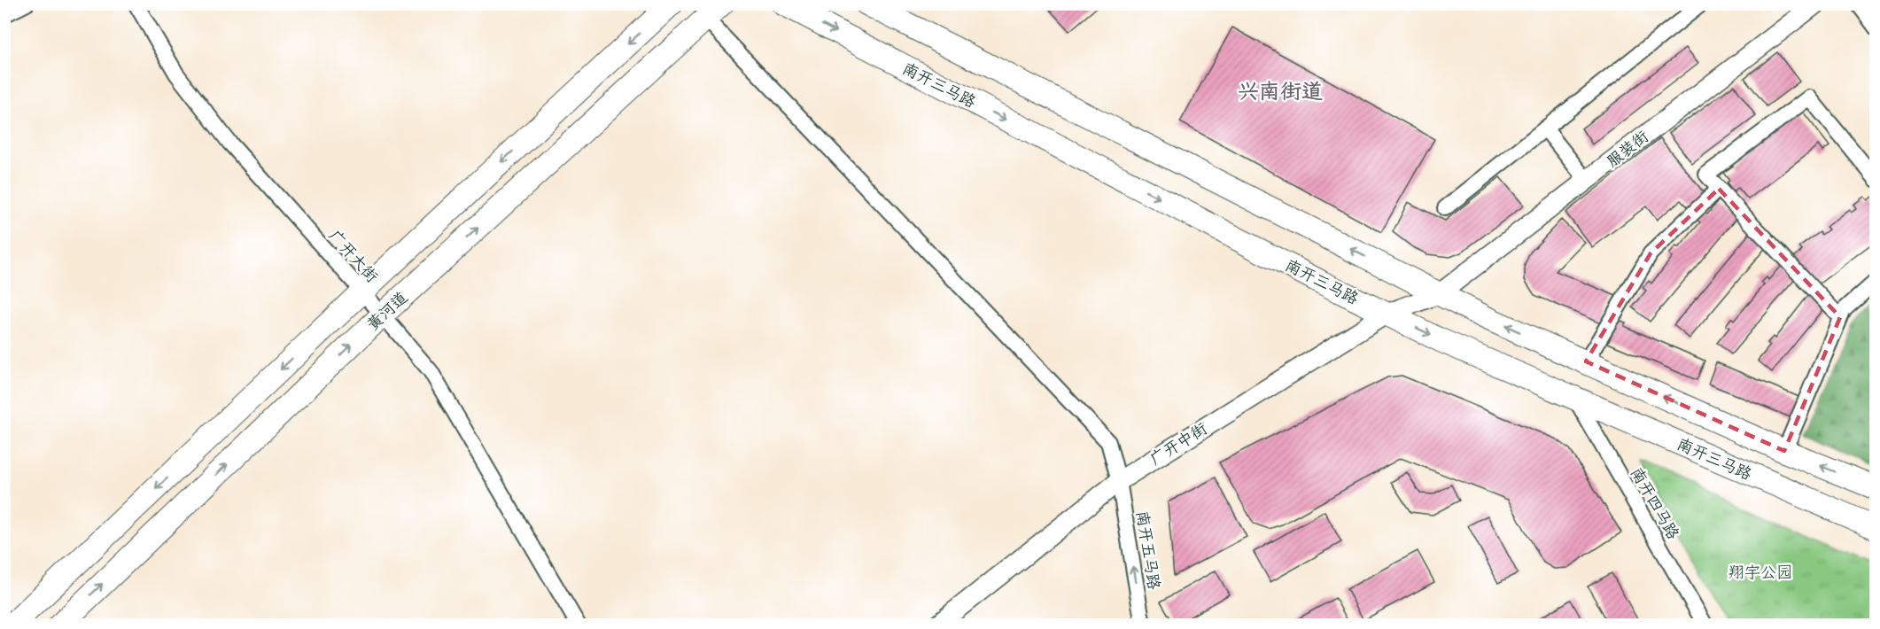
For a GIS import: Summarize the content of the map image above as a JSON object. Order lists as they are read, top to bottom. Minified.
{"streets":{"main road":["南开三马路","黄河道"],"street":["服装街","广开大街","广开中街","南开四马路","南开五马路"]},"crossings":[["南开三马路","广开中街"],["南开三马路","南开四马路"],["服装街","广开中街"],["广开大街","黄河道"],["黄河道","南开五马路"],["广开中街","南开五马路"]],"districts":["兴南街道"],"parks":["翔宇公园"]}
